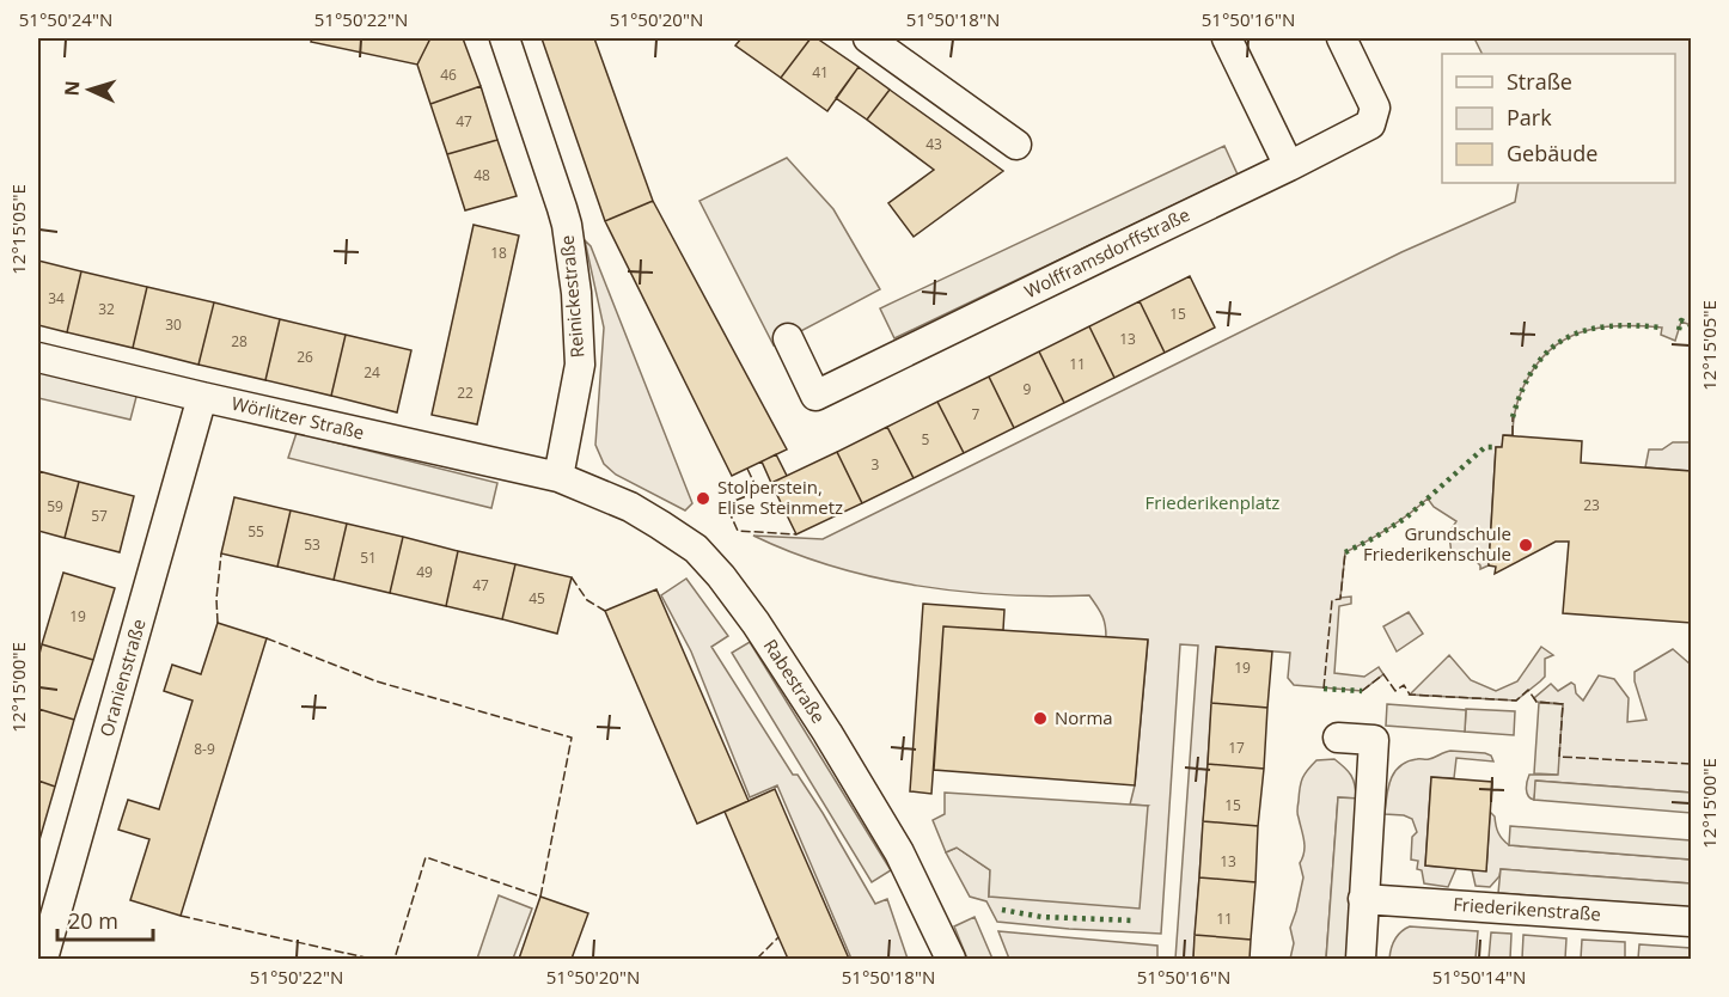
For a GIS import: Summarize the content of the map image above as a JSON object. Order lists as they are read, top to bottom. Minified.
{"streets":{"street":["Wolfframsdorffstraße","Reinickestraße","Wörlitzer Straße","Oranienstraße","Rabestraße","Friederikenstraße"]},"crossings":[["Reinickestraße","Wörlitzer Straße"],["Reinickestraße","Rabestraße"],["Wörlitzer Straße","Oranienstraße"],["Wörlitzer Straße","Rabestraße"]],"parks":["Friederikenplatz"],"places":["Stolperstein, Elise Steinmetz","Grundschule Friederikenschule","Norma"],"house_numbers":["41","46","47","43","48","18","34","32","15","30","13","28","26","11","24","9","22","7","5","3","23","59","57","55","53","51","49","47","45","19","19","17","8-9","15","13","11"],"legend":["Straße","Park","Gebäude"],"scale_bar":"20 m","north":"left","coordinates":["51°50'24\"N","51°50'22\"N","51°50'20\"N","51°50'18\"N","51°50'16\"N","12°15'05\"E","12°15'00\"E","51°50'14\"N"]}
